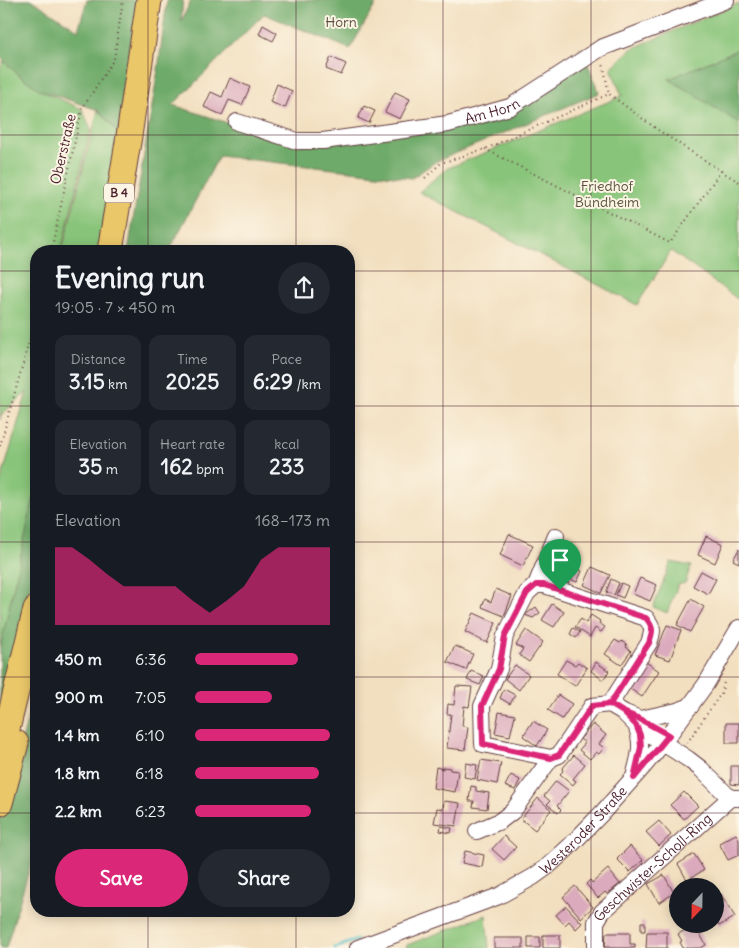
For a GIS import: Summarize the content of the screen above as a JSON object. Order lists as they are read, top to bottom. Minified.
{"streets":{"highway":["B 4"],"street":["Am Horn","Westeroder Straße","Geschwister-Scholl-Ring"],"path":["Oberstraße"]},"crossings":[["Westeroder Straße","Geschwister-Scholl-Ring"]],"parks":["Horn","Friedhof Bündheim"],"north":"bottom","page":{"heading":["Evening run","19:05 · 7 × 450 m"],"stats":[["Distance","3.15 km"],["Time","20:25"],["Pace","6:29 /km"],["Elevation","35 m"],["Heart rate","162 bpm"],["kcal","233"]],"chart":["Elevation","168–173 m"],"list":[{"name":"450 m","note":"6:36"},{"name":"900 m","note":"7:05"},{"name":"1.4 km","note":"6:10"},{"name":"1.8 km","note":"6:18"},{"name":"2.2 km","note":"6:23"}],"buttons":["Save","Share"]}}
